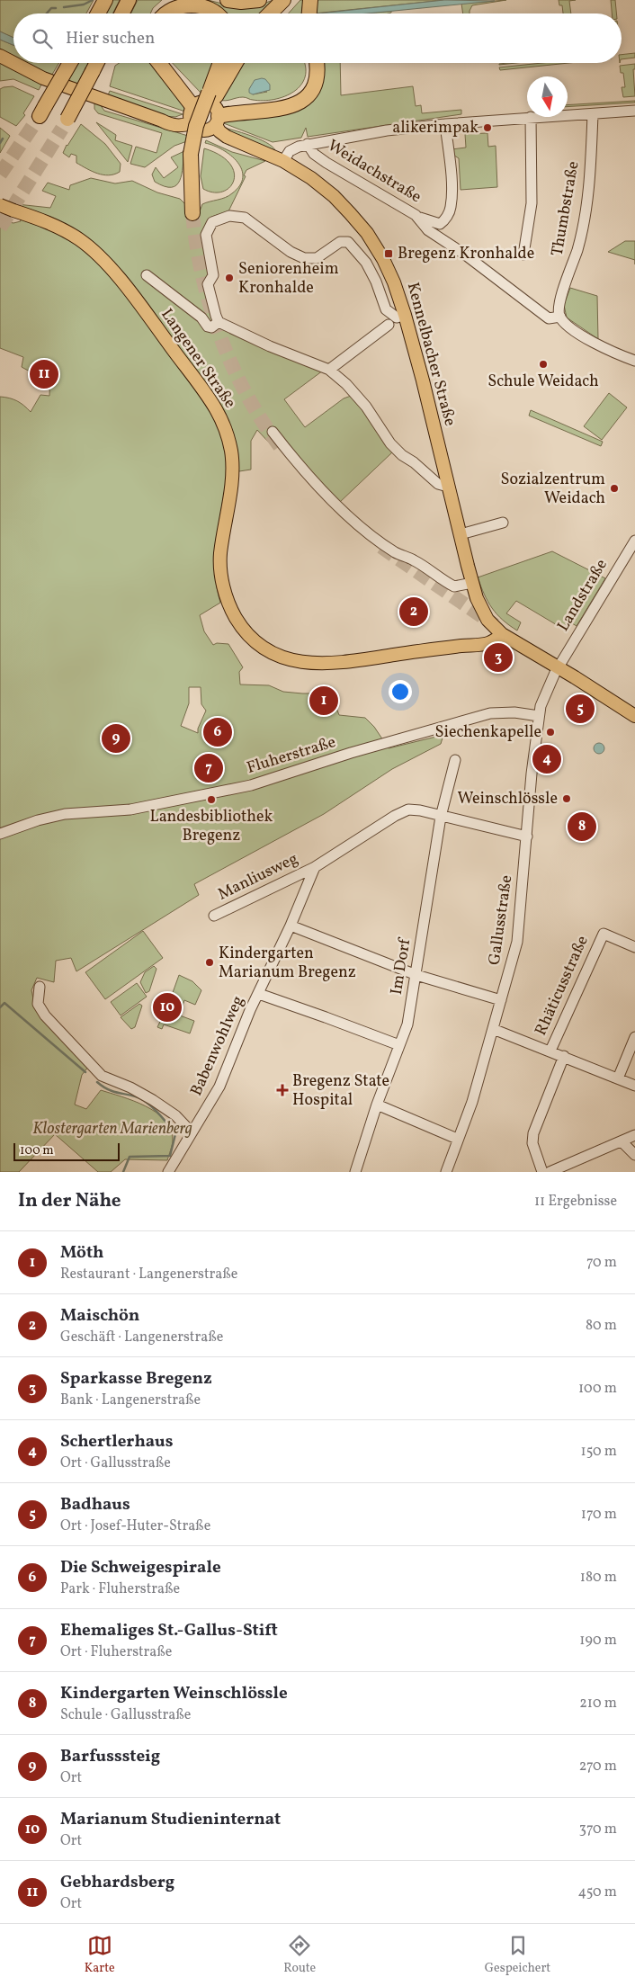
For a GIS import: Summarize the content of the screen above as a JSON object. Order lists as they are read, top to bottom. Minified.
{"streets":{"main road":["Kennelbacher Straße","Langener Straße"],"street":["Weidachstraße","Thumbstraße","Landstraße","Fluherstraße","Manliusweg","Gallusstraße","Im Dorf","Rhäticusstraße","Babenwohlweg"]},"crossings":[["Weidachstraße","Thumbstraße"],["Weidachstraße","Kennelbacher Straße"],["Kennelbacher Straße","Langener Straße"],["Landstraße","Gallusstraße"],["Fluherstraße","Gallusstraße"],["Manliusweg","Babenwohlweg"]],"parks":["Klostergarten Marienberg"],"places":{"other":["alikerimpak","Seniorenheim Kronhalde","Schule Weidach","Sozialzentrum Weidach","Siechenkapelle","Weinschlössle","Landesbibliothek Bregenz","Kindergarten Marianum Bregenz"],"transit":["Bregenz Kronhalde"],"health":["Bregenz State Hospital"]},"scale_bar":"100 m","north":"bottom","page":{"search":"Hier suchen","pins":["11","2","3","1","5","6","9","4","7","8","10"],"scale":"100 m","heading":["In der Nähe","11 Ergebnisse"],"list":[{"mark":"1","name":"Möth","note":"Restaurant · Langenerstraße","value":"70 m"},{"mark":"2","name":"Maischön","note":"Geschäft · Langenerstraße","value":"80 m"},{"mark":"3","name":"Sparkasse Bregenz","note":"Bank · Langenerstraße","value":"100 m"},{"mark":"4","name":"Schertlerhaus","note":"Ort · Gallusstraße","value":"150 m"},{"mark":"5","name":"Badhaus","note":"Ort · Josef-Huter-Straße","value":"170 m"},{"mark":"6","name":"Die Schweigespirale","note":"Park · Fluherstraße","value":"180 m"},{"mark":"7","name":"Ehemaliges St.-Gallus-Stift","note":"Ort · Fluherstraße","value":"190 m"},{"mark":"8","name":"Kindergarten Weinschlössle","note":"Schule · Gallusstraße","value":"210 m"},{"mark":"9","name":"Barfusssteig","note":"Ort","value":"270 m"},{"mark":"10","name":"Marianum Studieninternat","note":"Ort","value":"370 m"},{"mark":"11","name":"Gebhardsberg","note":"Ort","value":"450 m"}],"nav":["Karte","Route","Gespeichert"]}}
